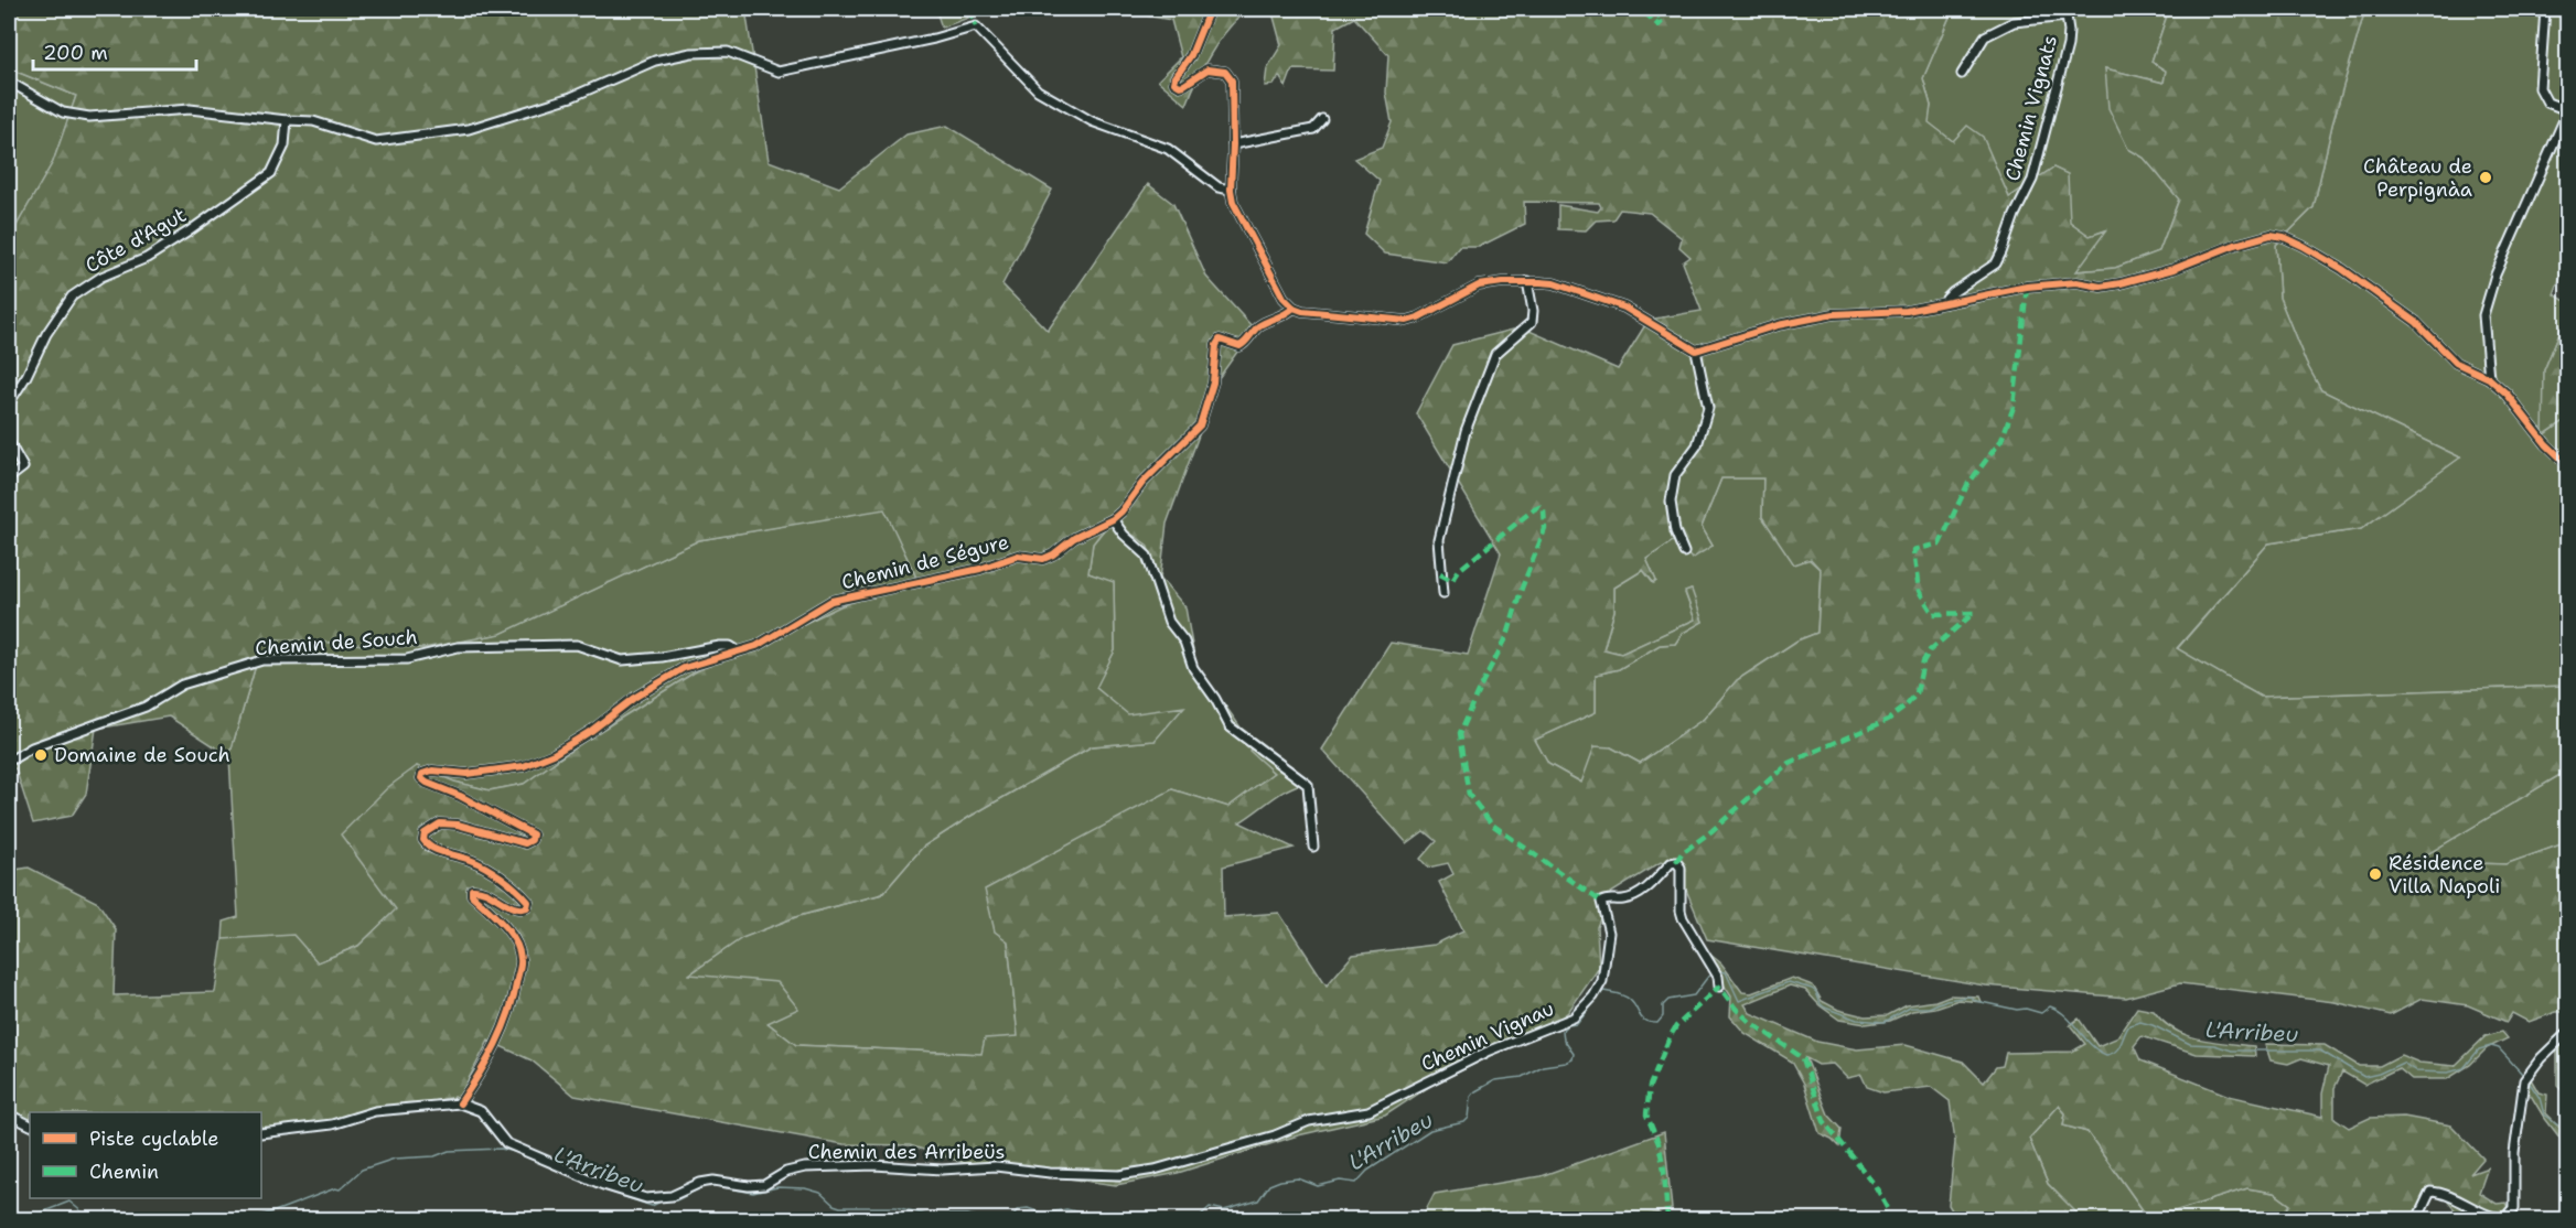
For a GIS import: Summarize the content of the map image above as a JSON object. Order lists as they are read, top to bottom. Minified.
{"streets":{"street":["Chemin Vignats","Côte d'Agut","Chemin de Ségure","Chemin de Souch","Chemin Vignau","Chemin des Arribeüs"]},"crossings":[["Chemin de Ségure","Chemin de Souch"],["Chemin Vignau","Chemin des Arribeüs"]],"water":["L'Arribeu"],"places":["Château de Perpignàa","Domaine de Souch","Résidence Villa Napoli"],"legend":["Piste cyclable","Chemin"],"scale_bar":"200 m"}
